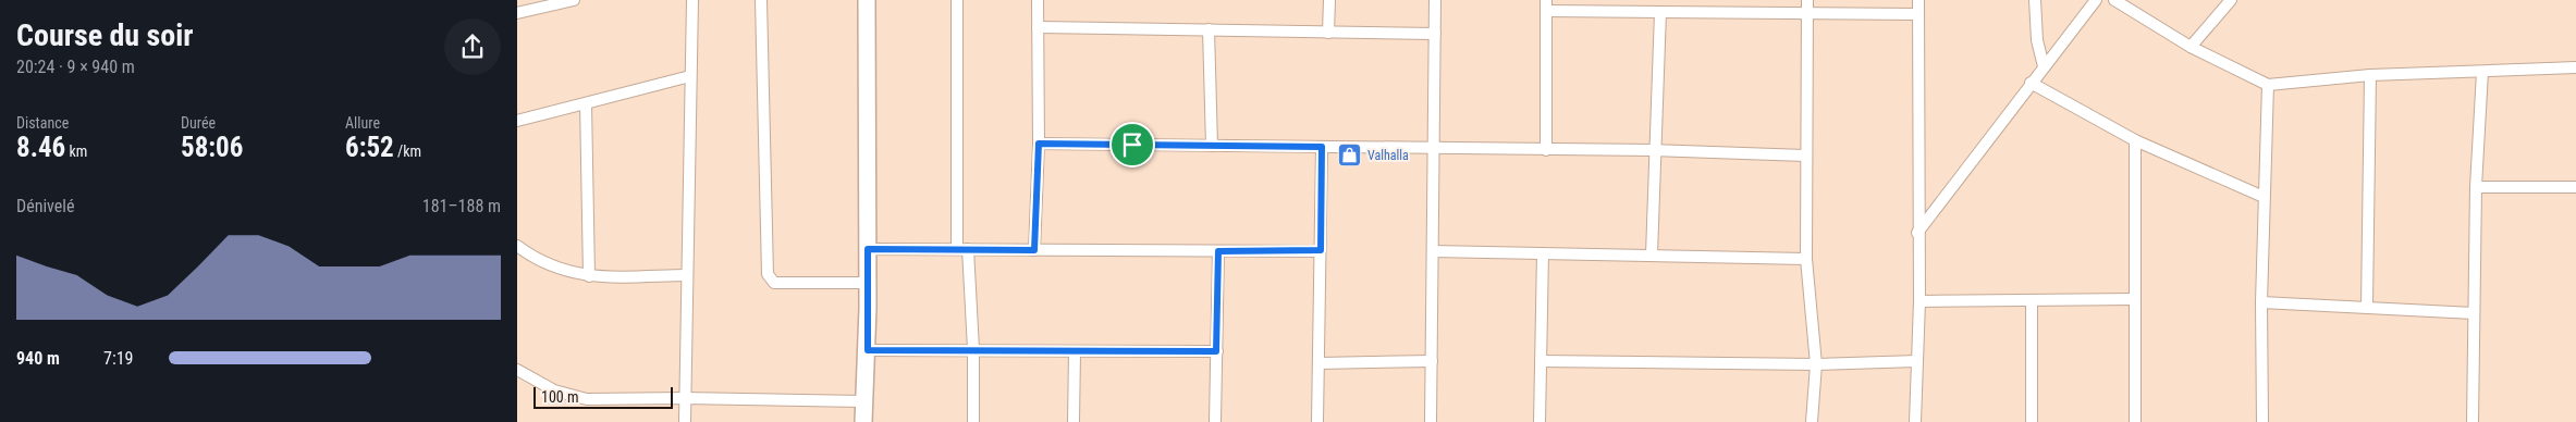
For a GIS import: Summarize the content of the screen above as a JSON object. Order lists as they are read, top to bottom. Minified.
{"places":{"shop":["Valhalla"]},"scale_bar":"100 m","page":{"heading":["Course du soir","20:24 · 9 × 940 m"],"stats":[["Distance","8.46 km"],["Durée","58:06"],["Allure","6:52 /km"]],"chart":["Dénivelé","181–188 m"],"list":[{"name":"940 m","note":"7:19"}],"scale":"100 m"}}
